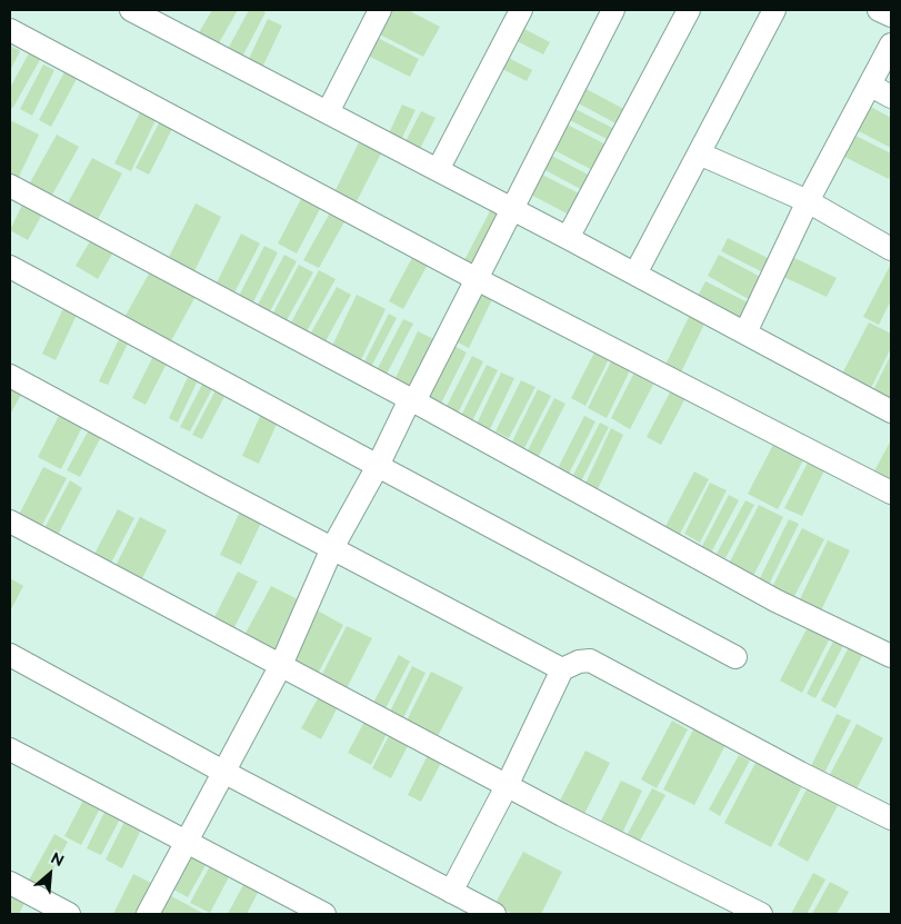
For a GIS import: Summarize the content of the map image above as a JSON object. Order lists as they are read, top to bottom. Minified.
{"north":"top right"}
